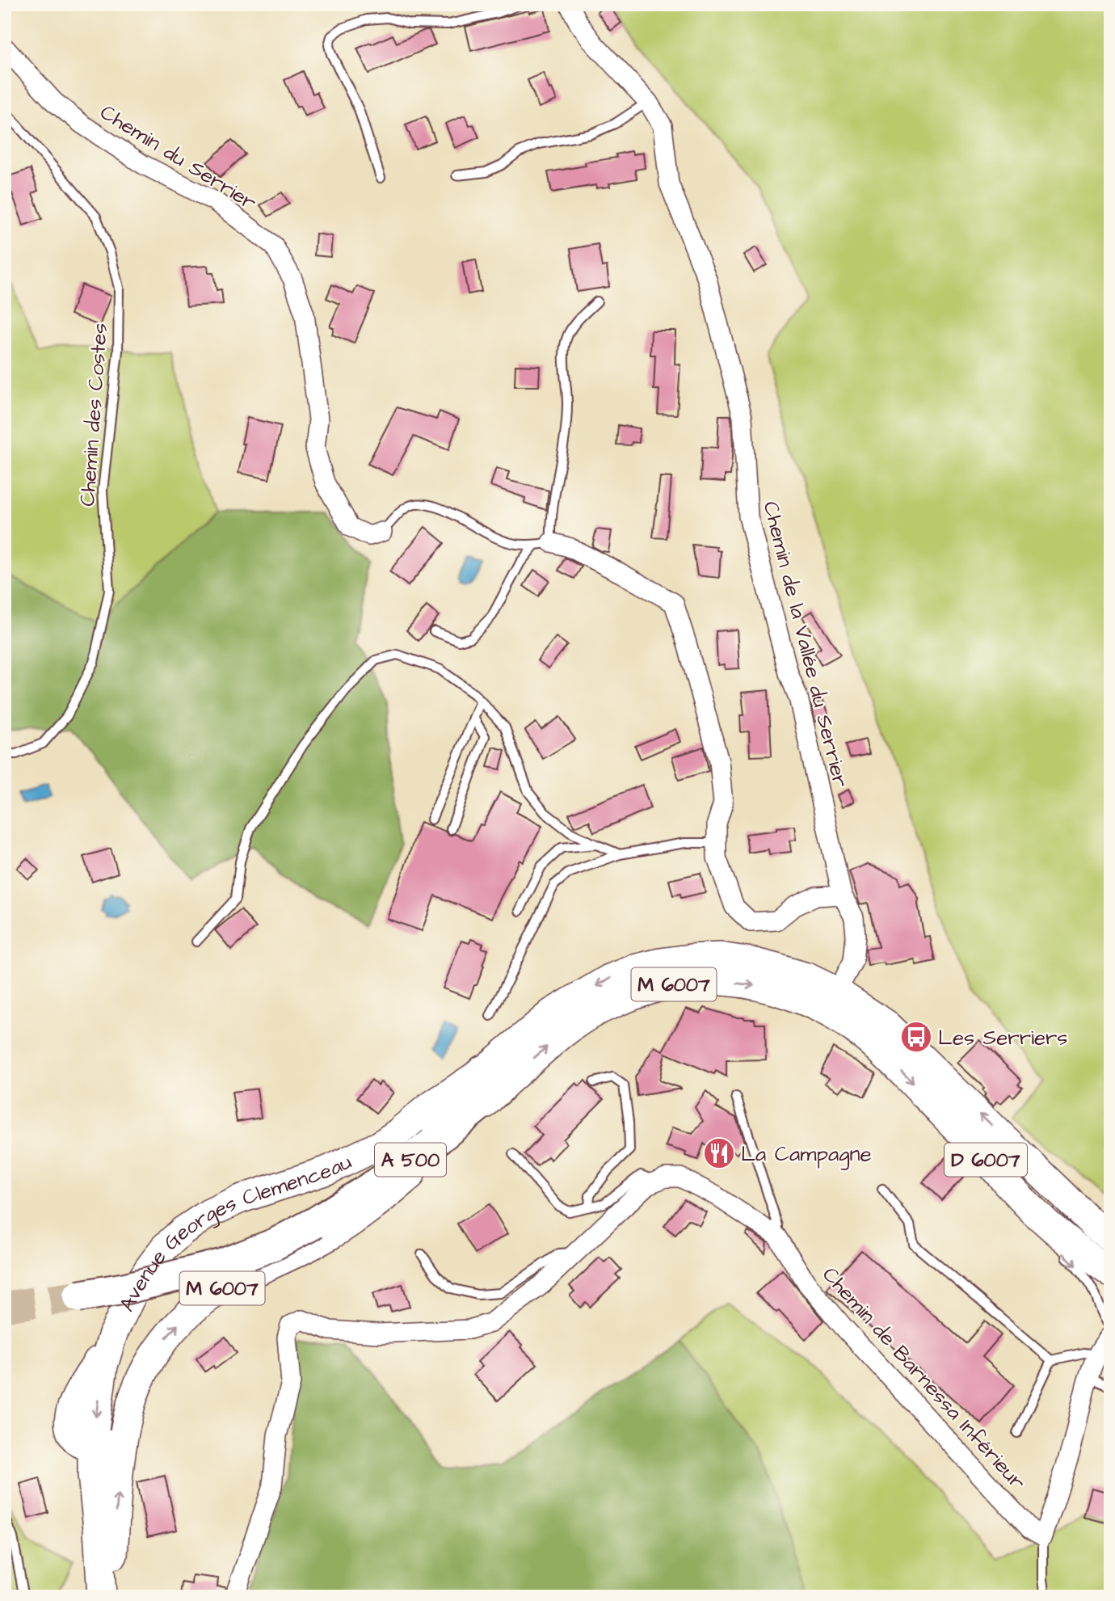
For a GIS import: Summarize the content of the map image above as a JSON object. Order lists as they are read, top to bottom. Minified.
{"streets":{"highway":["A 500"],"main road":["M 6007","D 6007","Avenue Georges Clemenceau"],"street":["Chemin du Serrier","Chemin de la Vallée du Serrier","Chemin de Barnessa Inférieur"],"lane":["Chemin des Costes"]},"crossings":[["Chemin de la Vallée du Serrier","D 6007"],["Chemin de la Vallée du Serrier","Avenue Georges Clemenceau"],["M 6007","Avenue Georges Clemenceau"],["A 500","Avenue Georges Clemenceau"],["D 6007","Avenue Georges Clemenceau"]],"places":{"bus stop":["Les Serriers"],"restaurant":["La Campagne"]}}
